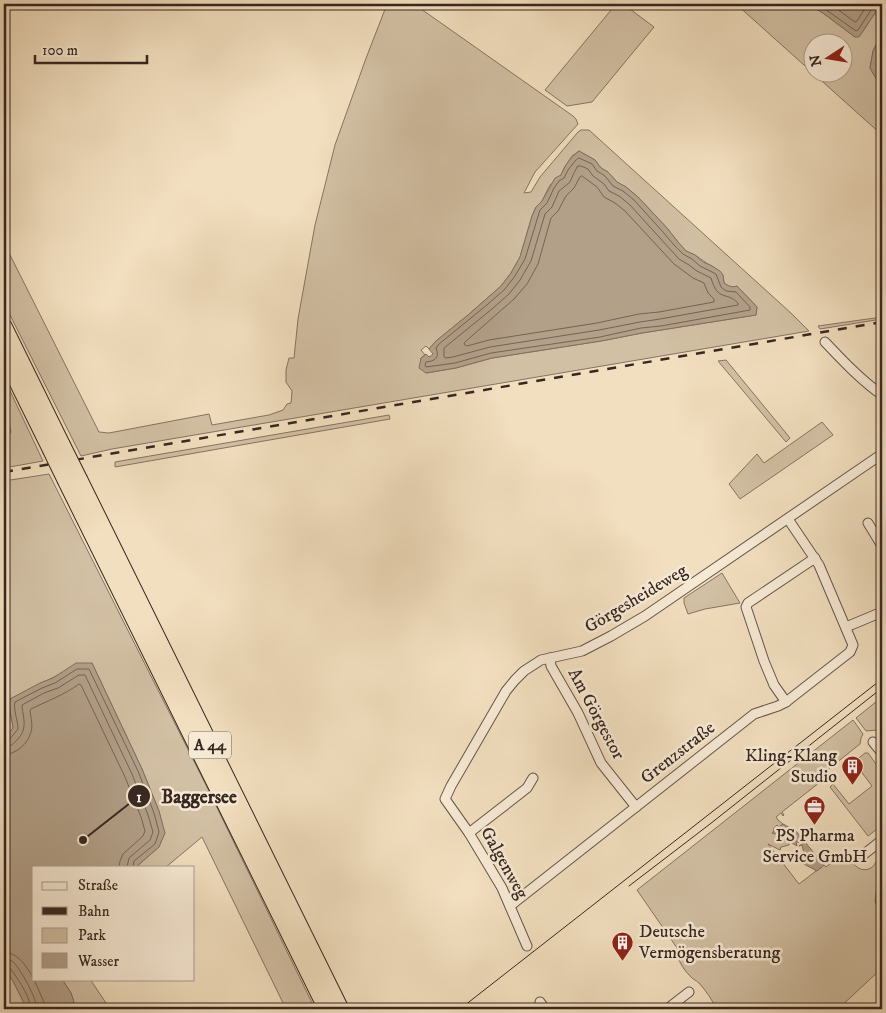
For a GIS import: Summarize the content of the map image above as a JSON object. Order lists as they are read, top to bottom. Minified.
{"streets":{"highway":["A 44"],"street":["Görgesheideweg","Am Görgestor","Grenzstraße","Galgenweg"]},"crossings":[["Görgesheideweg","Am Görgestor"],["Görgesheideweg","Grenzstraße"],["Görgesheideweg","Galgenweg"],["Am Görgestor","Grenzstraße"],["Grenzstraße","Galgenweg"]],"places":{"building":["Kling-Klang Studio","Deutsche Vermögensberatung"],"office":["PS Pharma Service GmbH"],"other":["Baggersee"]},"legend":["Straße","Bahn","Park","Wasser"],"scale_bar":"100 m","north":"left"}
